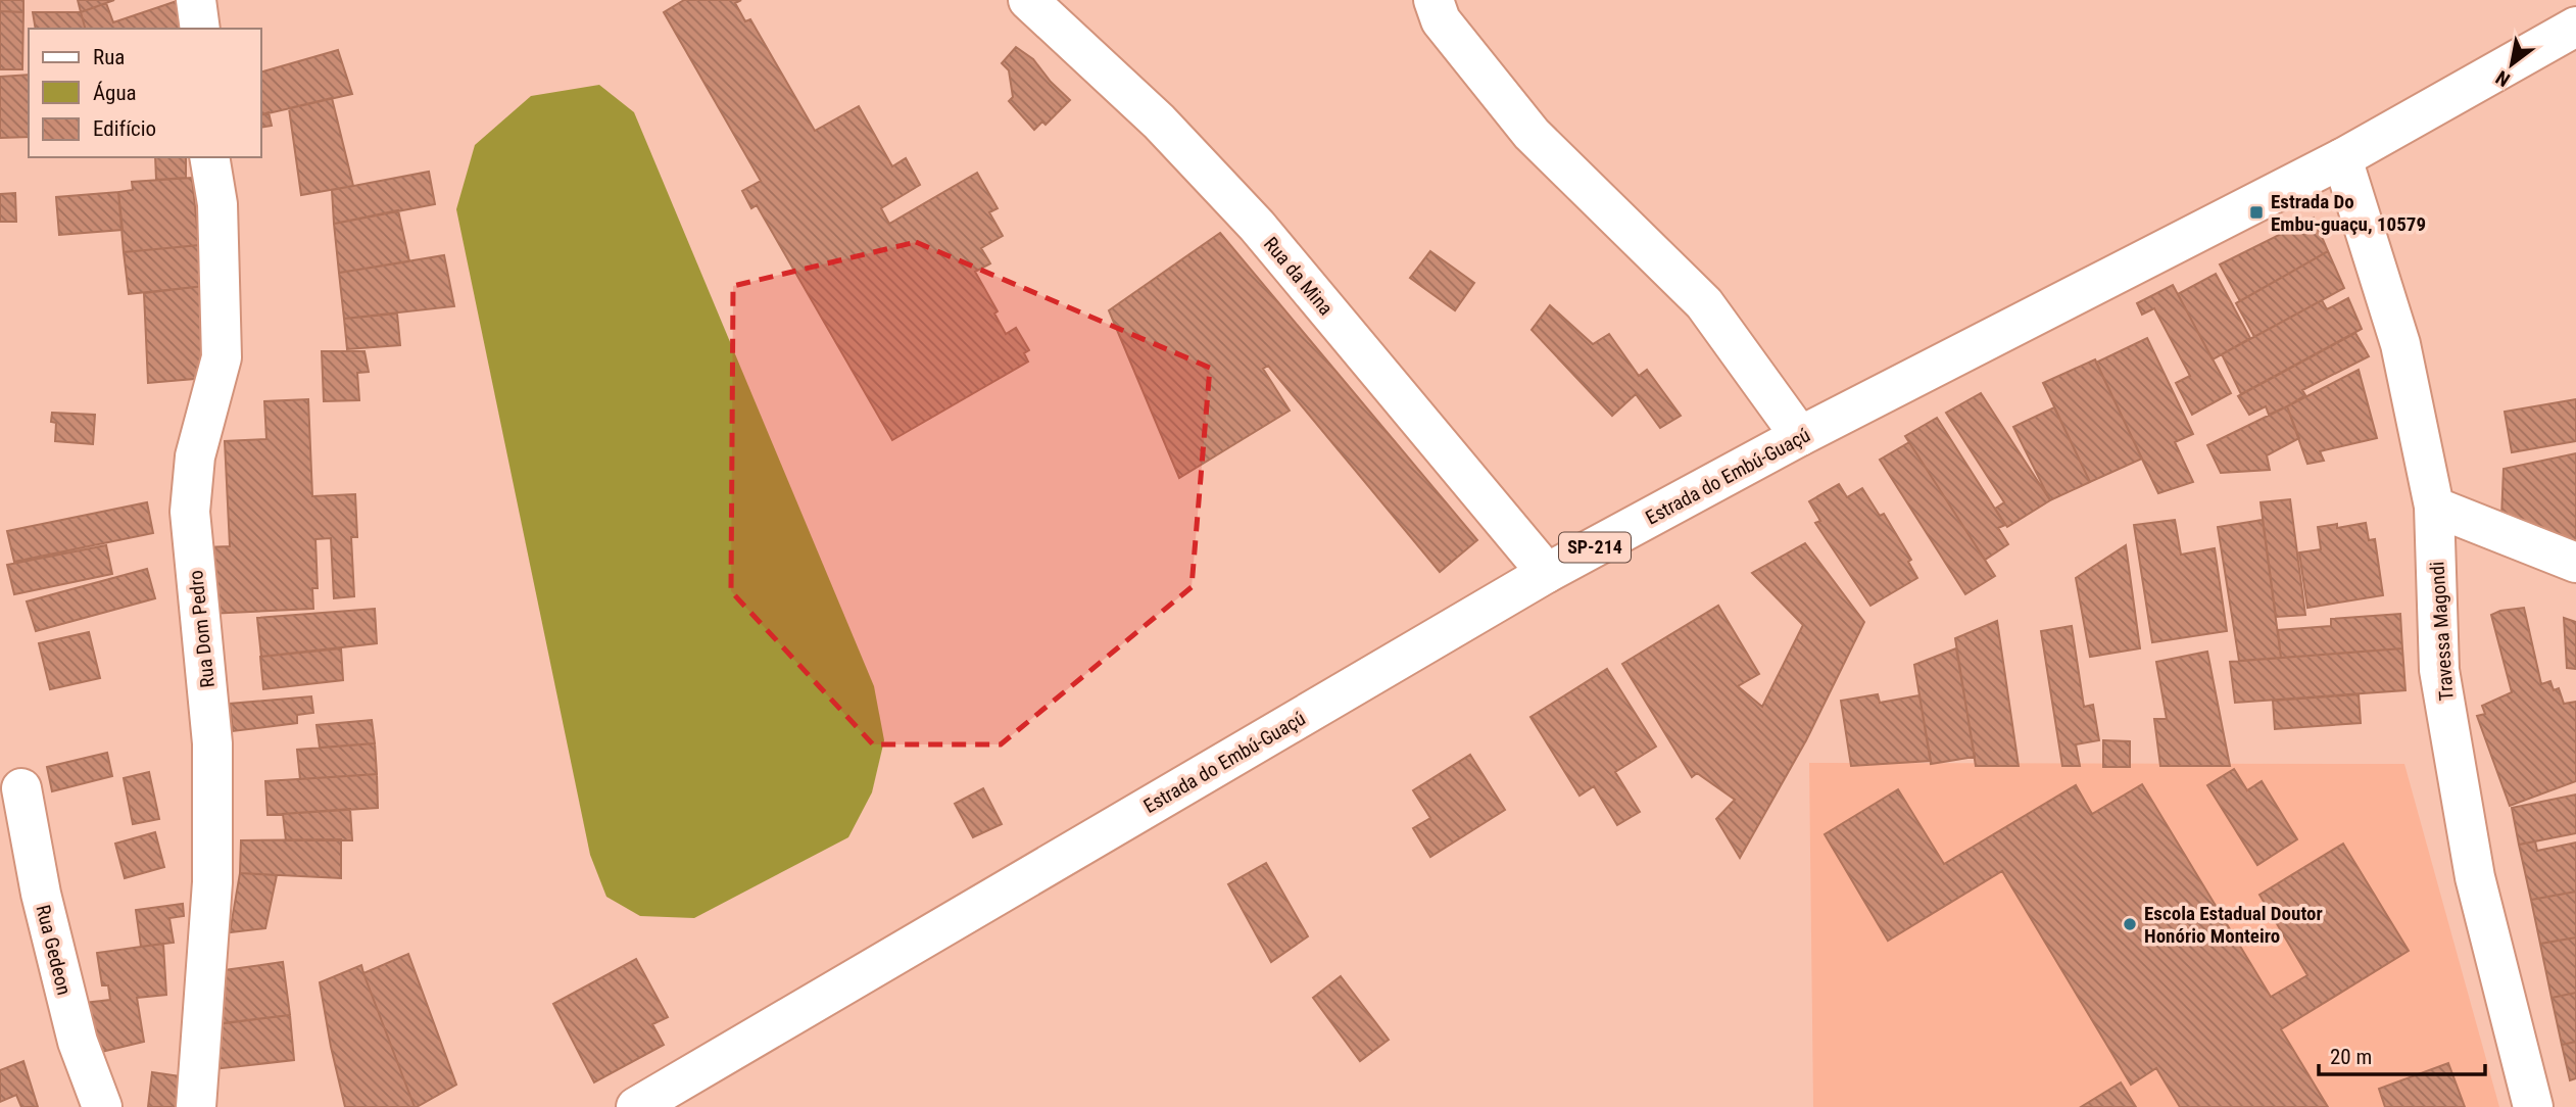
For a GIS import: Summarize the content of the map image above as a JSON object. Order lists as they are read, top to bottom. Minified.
{"streets":{"street":["Rua da Mina","Estrada do Embú-Guaçú","SP-214","Rua Dom Pedro","Travessa Magondi","Rua Gedeon"]},"crossings":[["Rua da Mina","Estrada do Embú-Guaçú"],["Estrada do Embú-Guaçú","Travessa Magondi"]],"places":{"transit":["Estrada Do Embu-guaçu, 10579"],"other":["Escola Estadual Doutor Honório Monteiro"]},"legend":["Rua","Água","Edifício"],"scale_bar":"20 m","north":"bottom left"}
